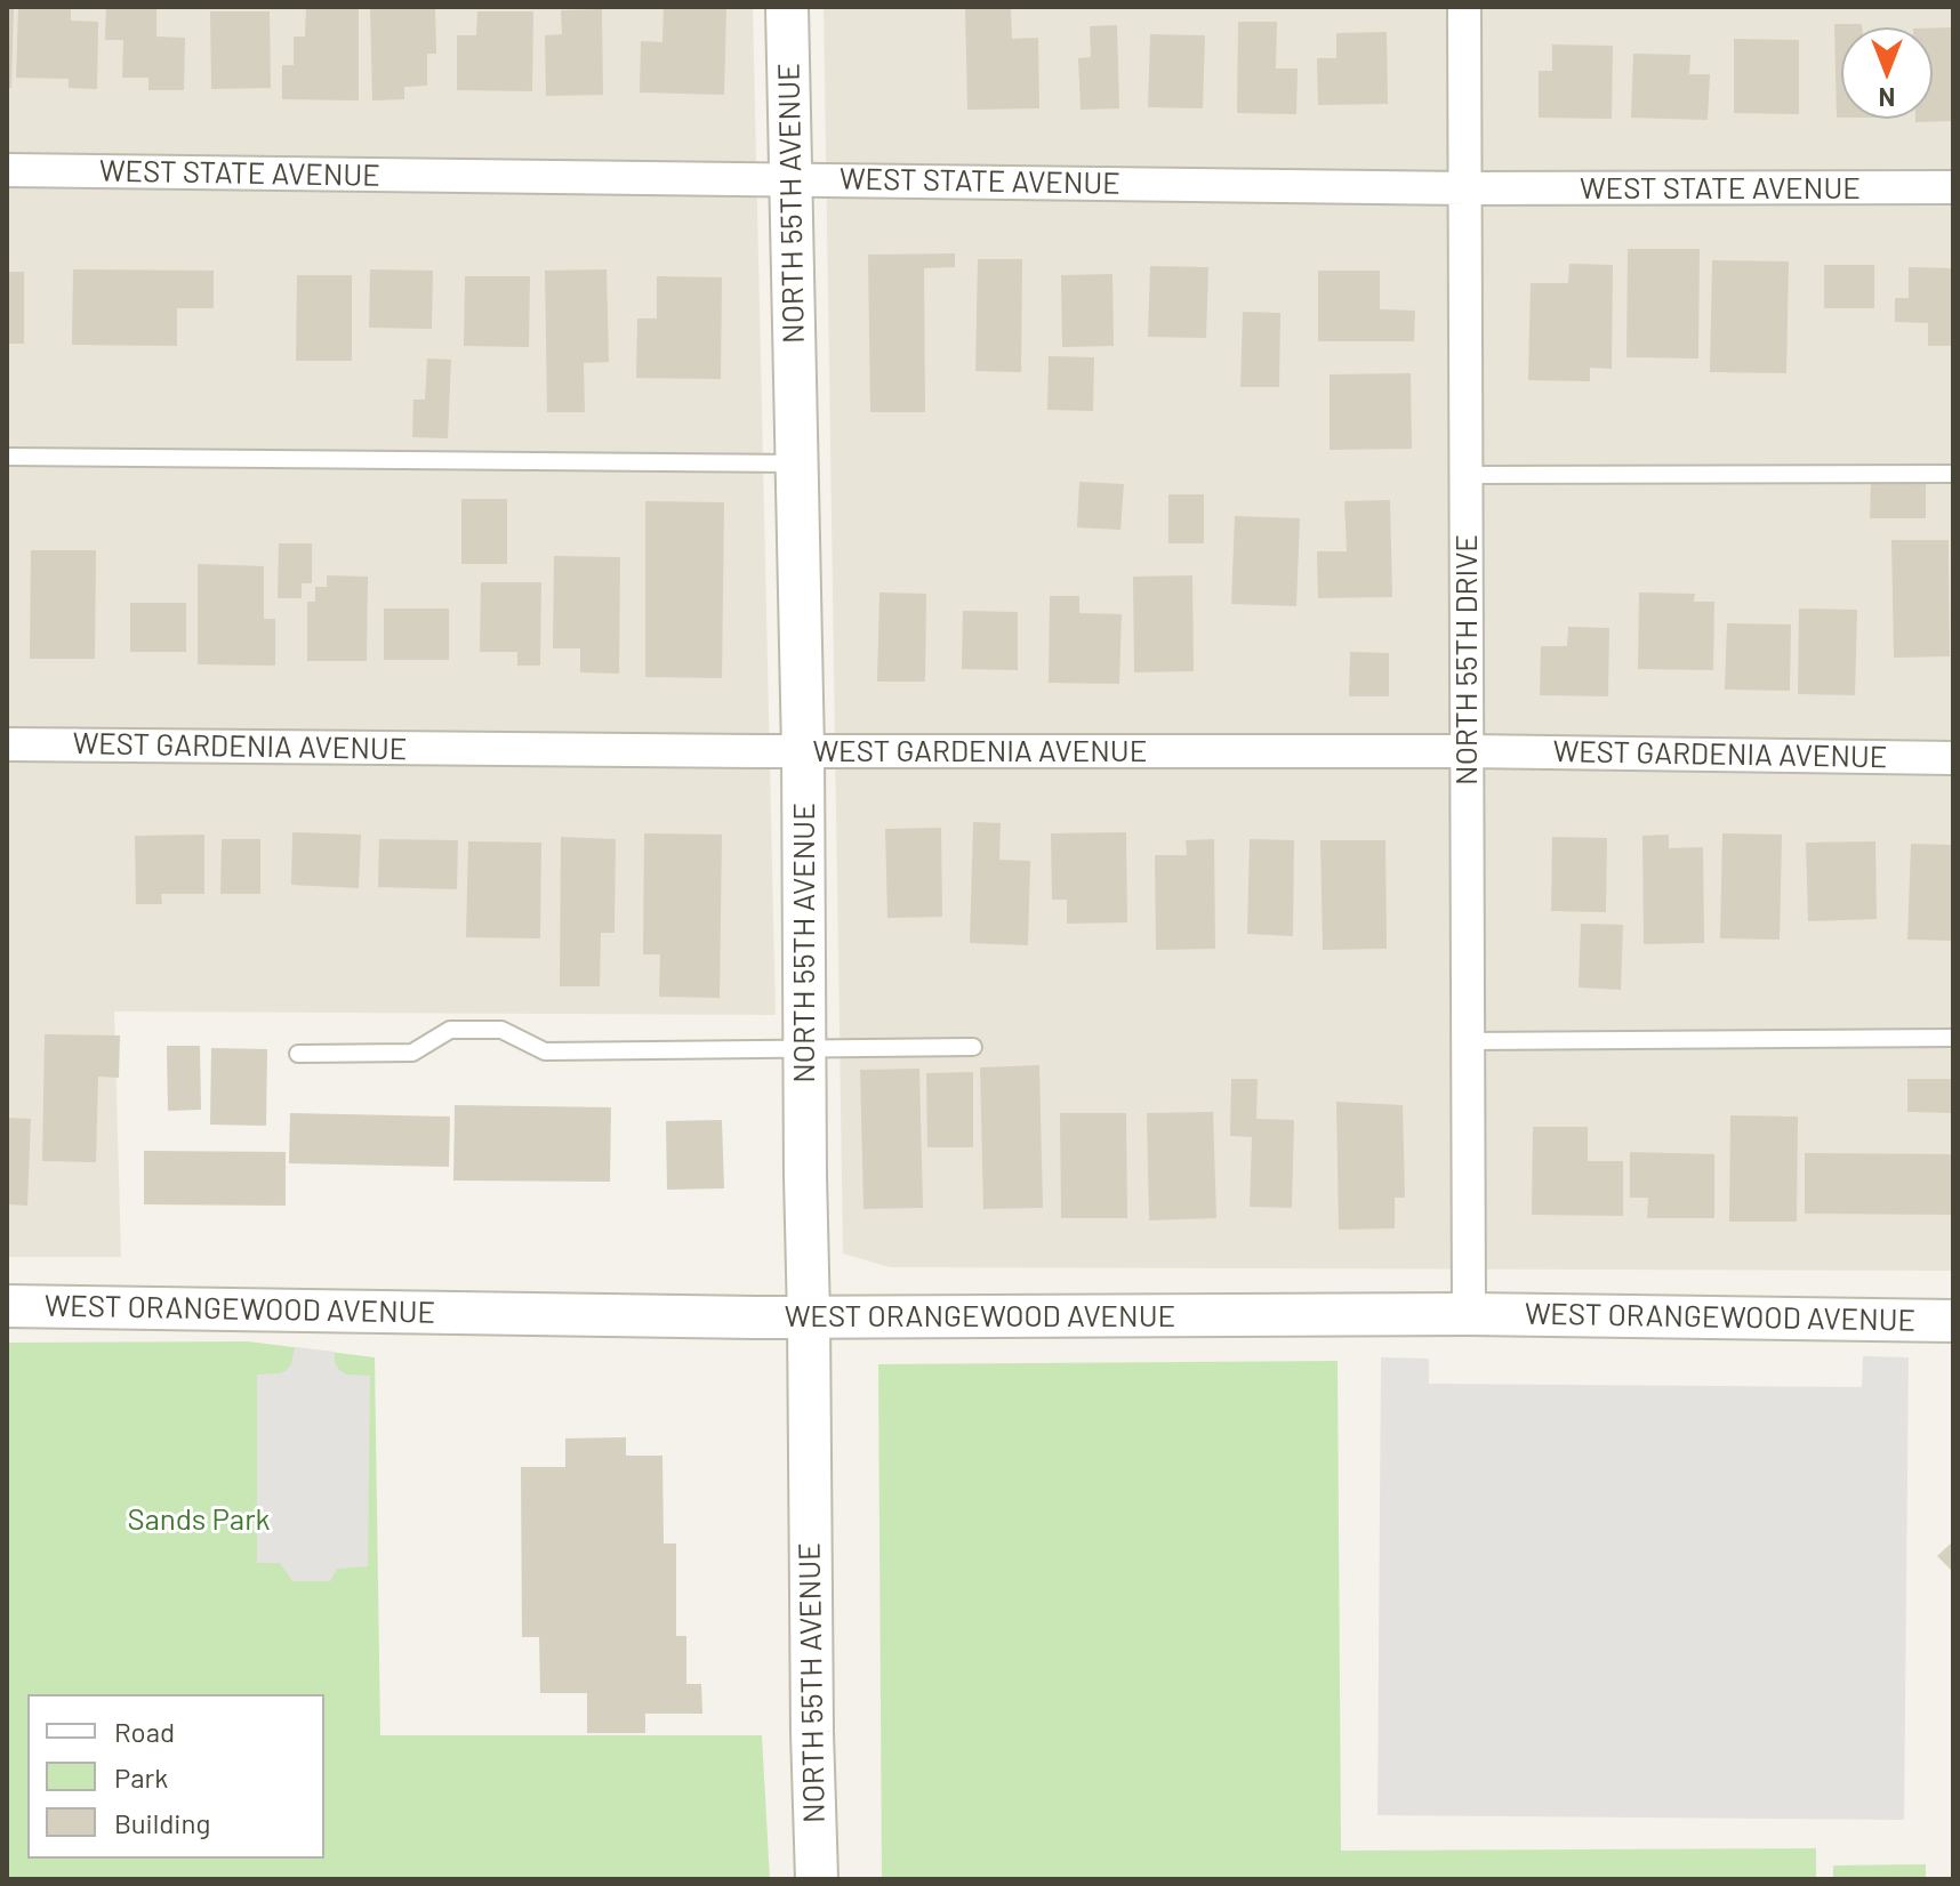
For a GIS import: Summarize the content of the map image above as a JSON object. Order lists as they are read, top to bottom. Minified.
{"streets":{"street":["WEST STATE AVENUE","NORTH 55TH AVENUE","NORTH 55TH DRIVE","WEST GARDENIA AVENUE","WEST ORANGEWOOD AVENUE"]},"crossings":[["WEST STATE AVENUE","NORTH 55TH AVENUE"],["WEST STATE AVENUE","NORTH 55TH DRIVE"],["NORTH 55TH AVENUE","WEST GARDENIA AVENUE"],["NORTH 55TH AVENUE","WEST ORANGEWOOD AVENUE"],["NORTH 55TH DRIVE","WEST GARDENIA AVENUE"],["NORTH 55TH DRIVE","WEST ORANGEWOOD AVENUE"]],"parks":["Sands Park"],"legend":["Road","Park","Building"],"north":"bottom"}
